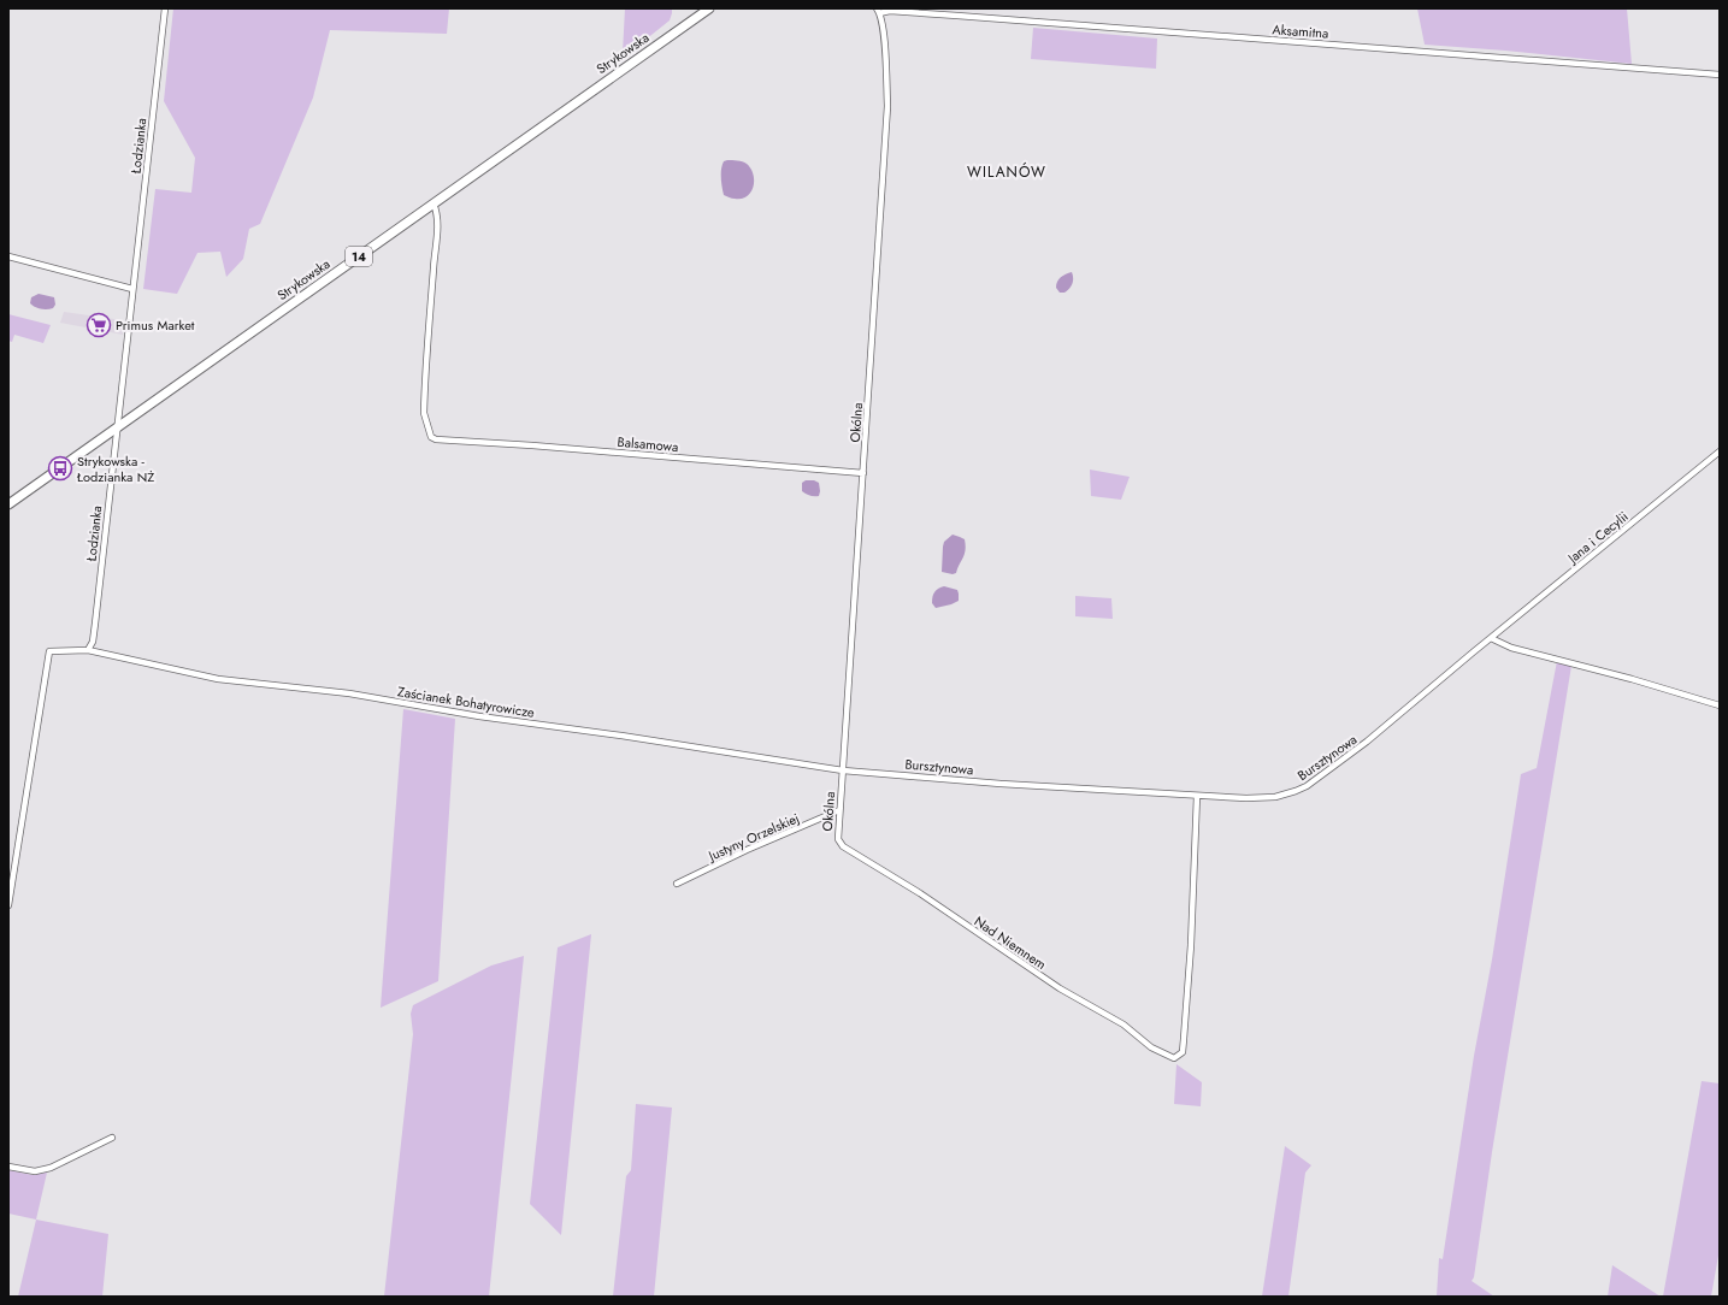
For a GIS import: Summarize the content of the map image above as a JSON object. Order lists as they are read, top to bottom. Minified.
{"streets":{"main road":["Strykowska","14"],"street":["Aksamitna","Łodzianka","Okólna","Balsamowa","Jana i Cecylii","Zaścianek Bohatyrowicze","Bursztynowa","Justyny Orzelskiej","Nad Niemnem"]},"crossings":[["Aksamitna","Okólna"],["Strykowska","Łodzianka"],["Strykowska","Balsamowa"],["Łodzianka","Zaścianek Bohatyrowicze"],["Okólna","Balsamowa"],["Okólna","Zaścianek Bohatyrowicze"],["Okólna","Bursztynowa"],["Okólna","Justyny Orzelskiej"],["Okólna","Nad Niemnem"],["Jana i Cecylii","Bursztynowa"],["Zaścianek Bohatyrowicze","Bursztynowa"],["Bursztynowa","Nad Niemnem"]],"districts":["WILANÓW"],"places":{"supermarket":["Primus Market"],"bus stop":["Strykowska - Łodzianka NŻ"]}}
